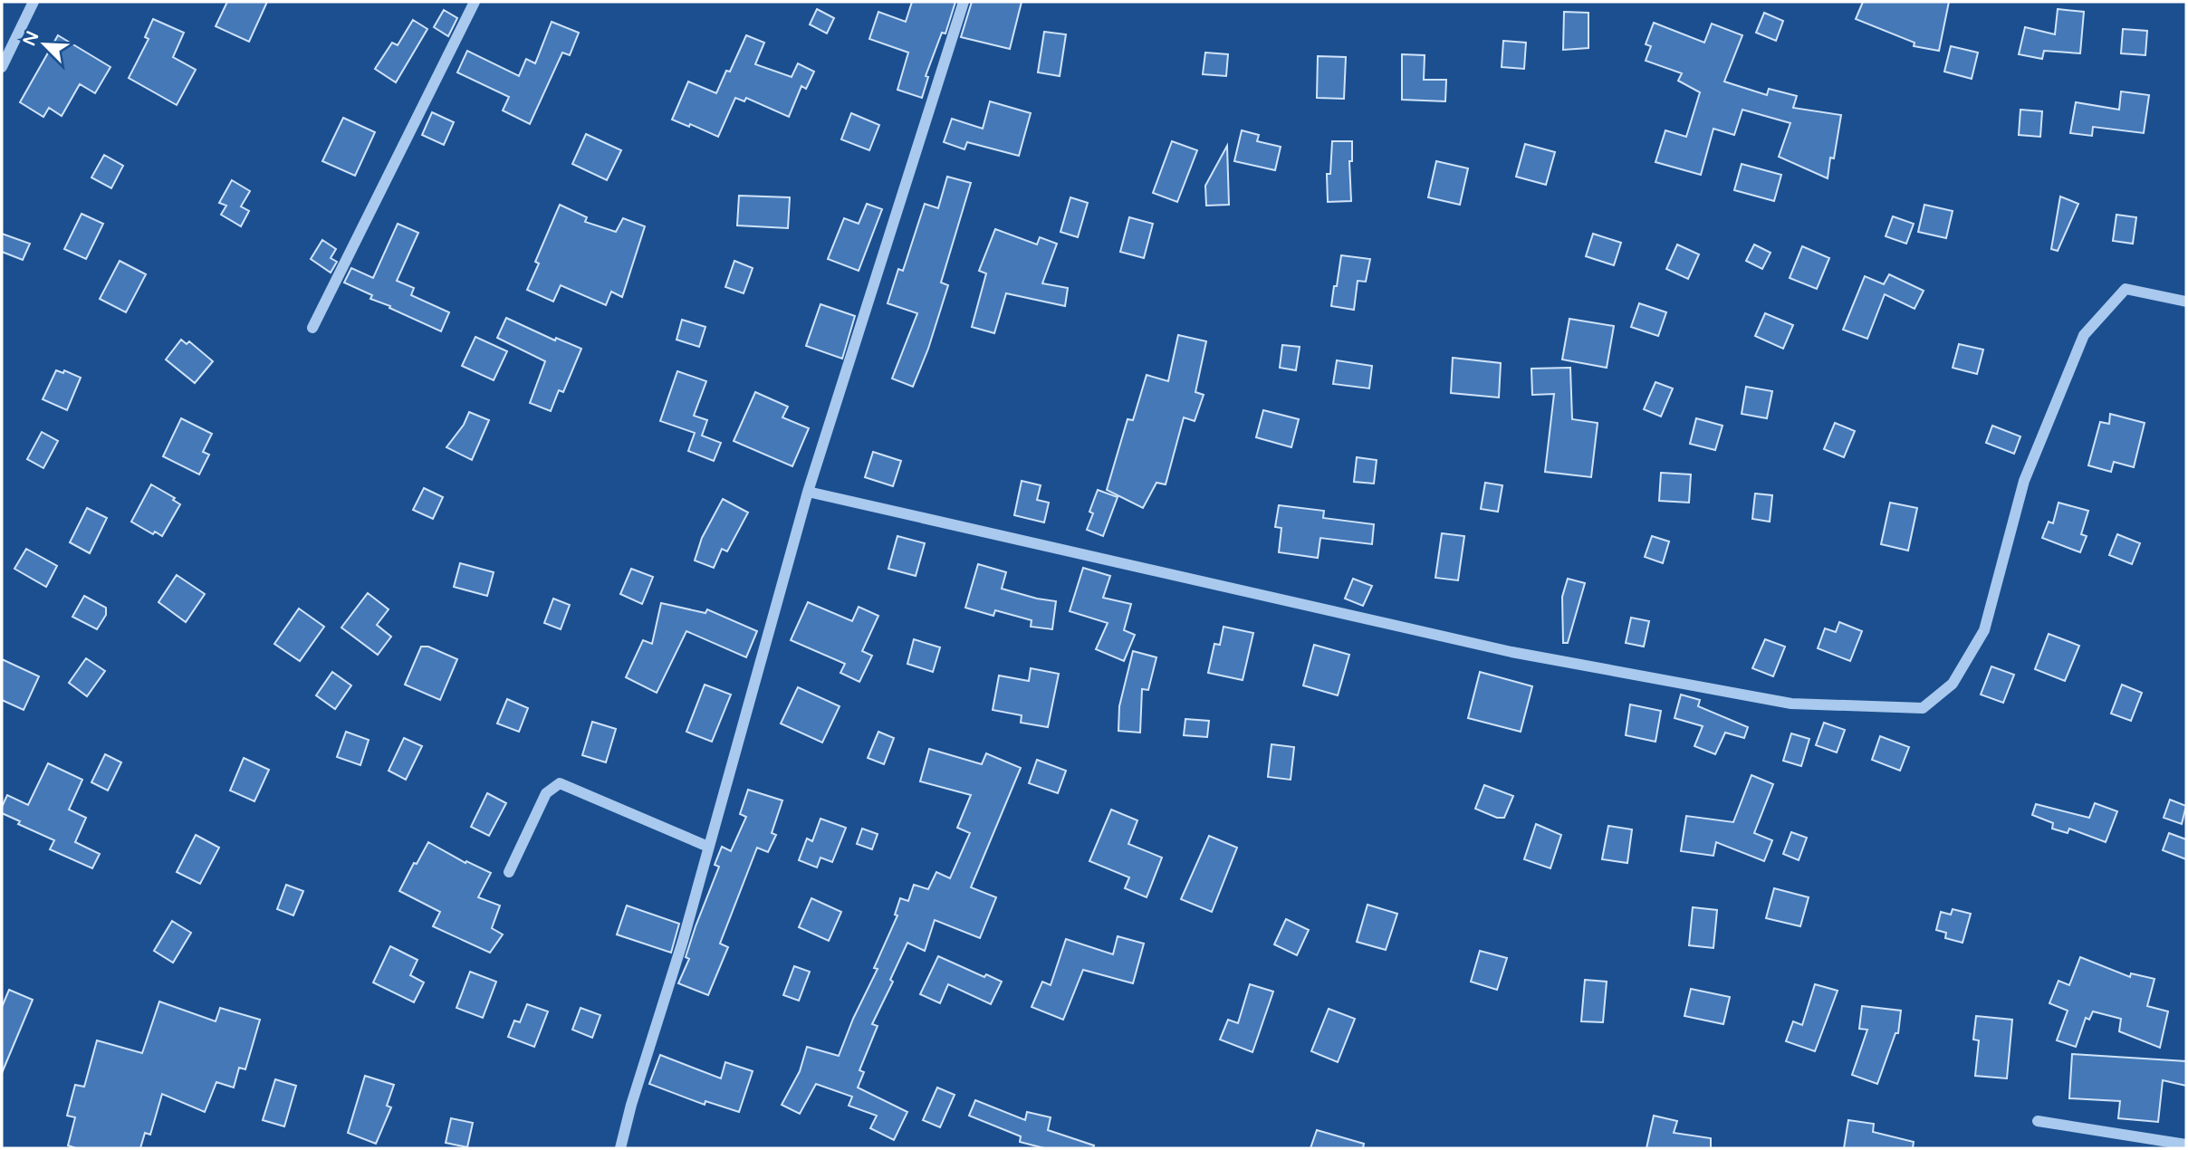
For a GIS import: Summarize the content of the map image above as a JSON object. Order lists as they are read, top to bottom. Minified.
{"north":"top left"}
